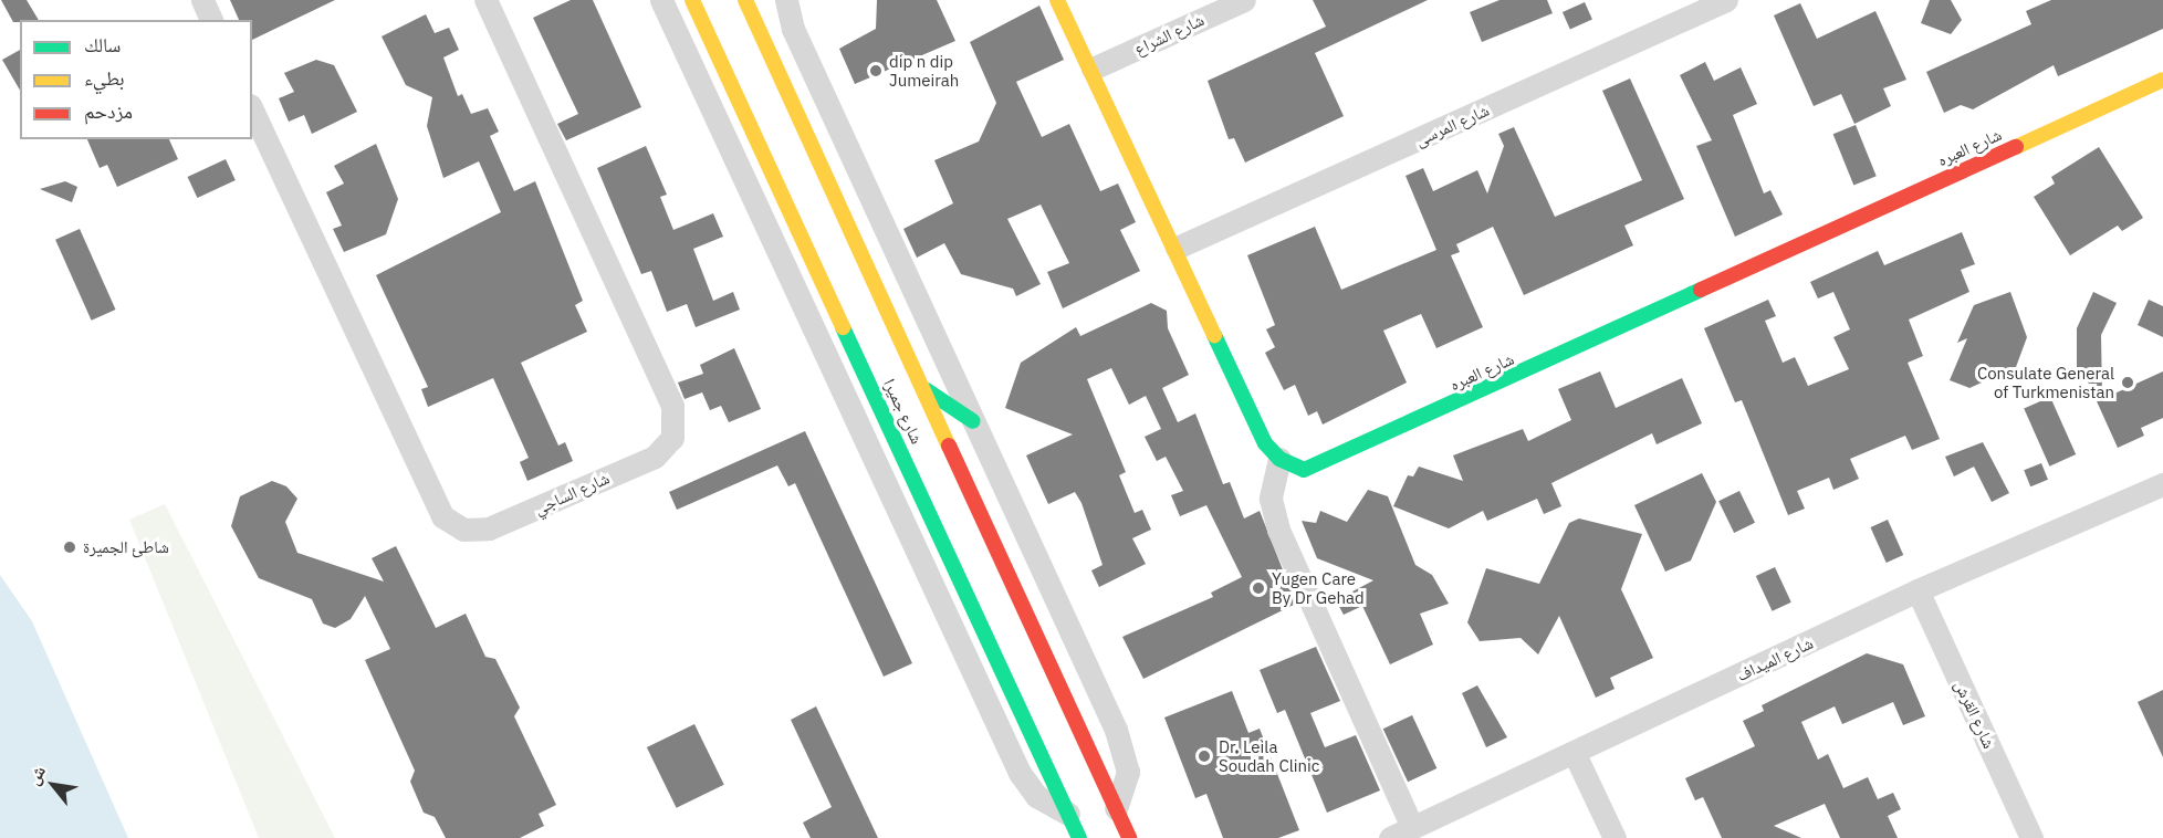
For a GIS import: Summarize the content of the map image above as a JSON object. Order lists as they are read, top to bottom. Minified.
{"streets":{"main road":["شارع العبره","شارع جميرا"],"street":["شارع الشراع","شارع المرسى","شارع الساجي","شارع الميداف","شارع القرش"]},"crossings":[["شارع الميداف","شارع القرش"]],"places":["dip n dip Jumeirah","Consulate General of Turkmenistan","شاطئ الجميرة","Yugen Care By Dr Gehad","Dr. Leila Soudah Clinic"],"legend":["سالك","بطيء","مزدحم"],"north":"top left"}
